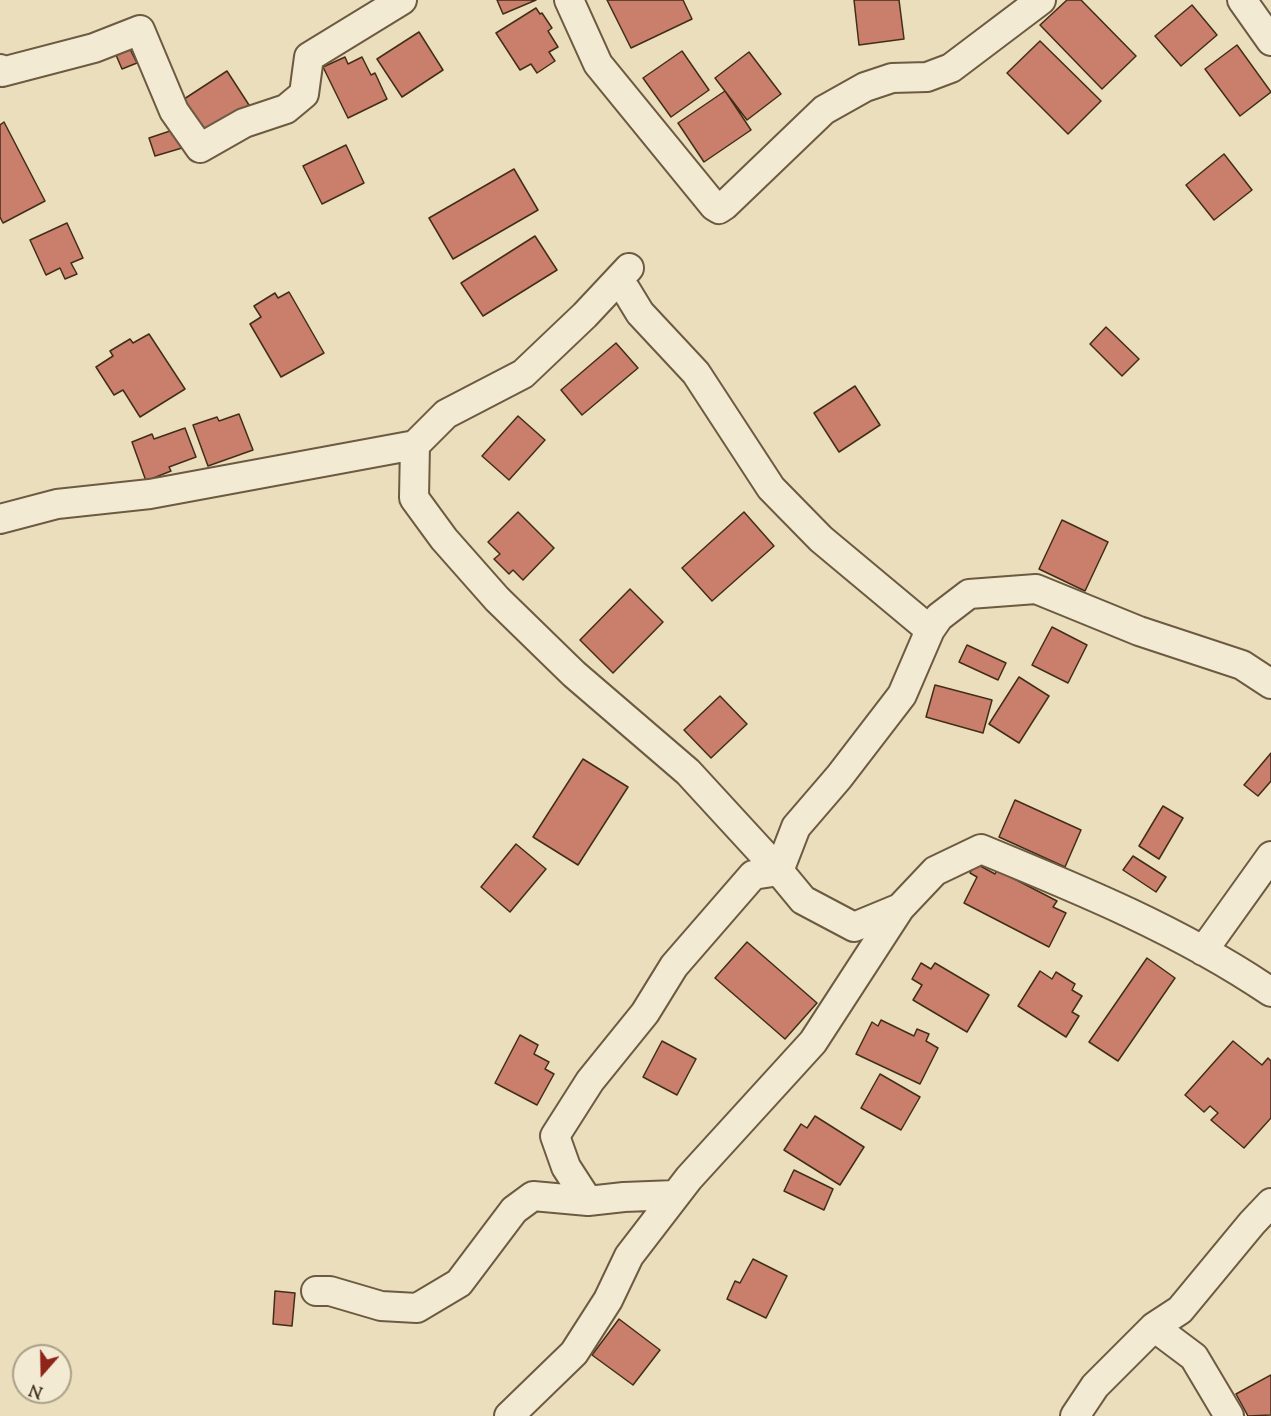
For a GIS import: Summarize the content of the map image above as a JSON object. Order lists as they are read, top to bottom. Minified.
{"north":"bottom"}
